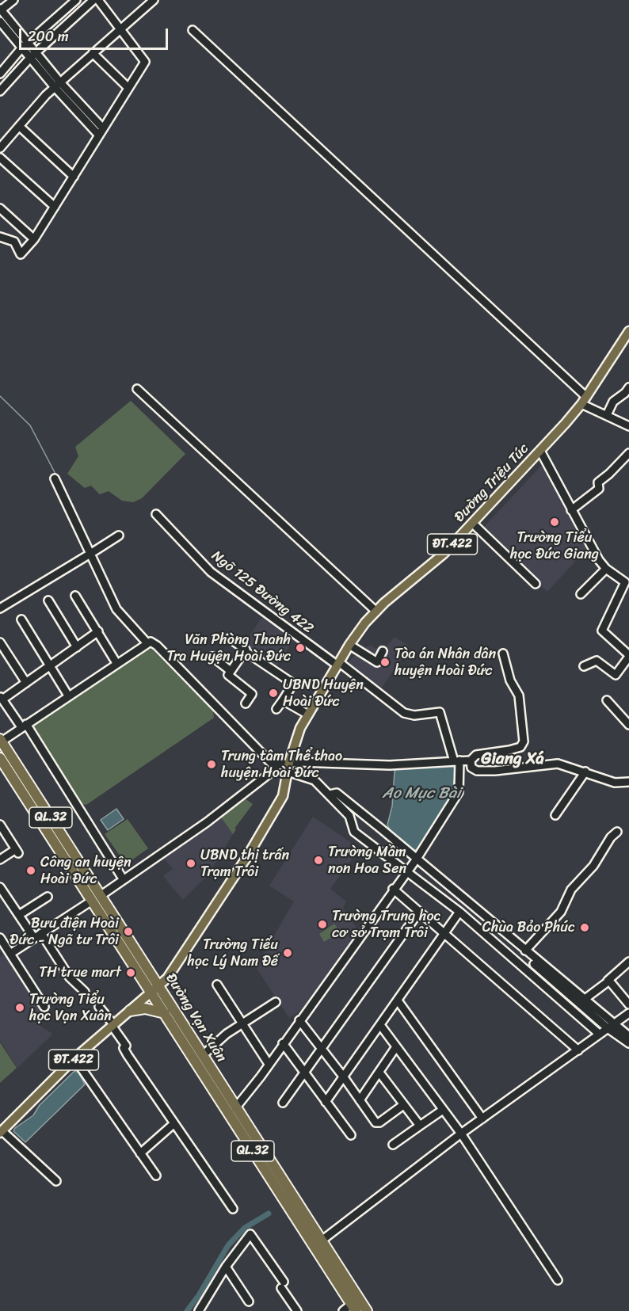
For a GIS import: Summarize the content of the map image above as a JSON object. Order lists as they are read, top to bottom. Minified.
{"streets":{"highway":["QL.32","Đường Vạn Xuân"],"main road":["Đường Triệu Túc","ĐT.422"],"street":["Ngõ 125 Đường 422"]},"crossings":[["Đường Triệu Túc","ĐT.422"],["Đường Triệu Túc","Ngõ 125 Đường 422"],["ĐT.422","Đường Vạn Xuân"]],"districts":["Giang Xá"],"water":["Ao Mục Bài"],"places":["Trường Tiểu học Đức Giang","Văn Phòng Thanh Tra Huyện Hoài Đức","Tòa án Nhân dân huyện Hoài Đức","UBND Huyện Hoài Đức","Trung tâm Thể thao huyện Hoài Đức","Trường Mầm non Hoa Sen","UBND thị trấn Trạm Trôi","Công an huyện Hoài Đức","Trường Trung học cơ sở Trạm Trôi","Chùa Bảo Phúc","Bưu điện Hoài Đức - Ngã tư Trôi","Trường Tiểu học Lý Nam Đế","TH true mart","Trường Tiểu học Vạn Xuân"],"scale_bar":"200 m"}
